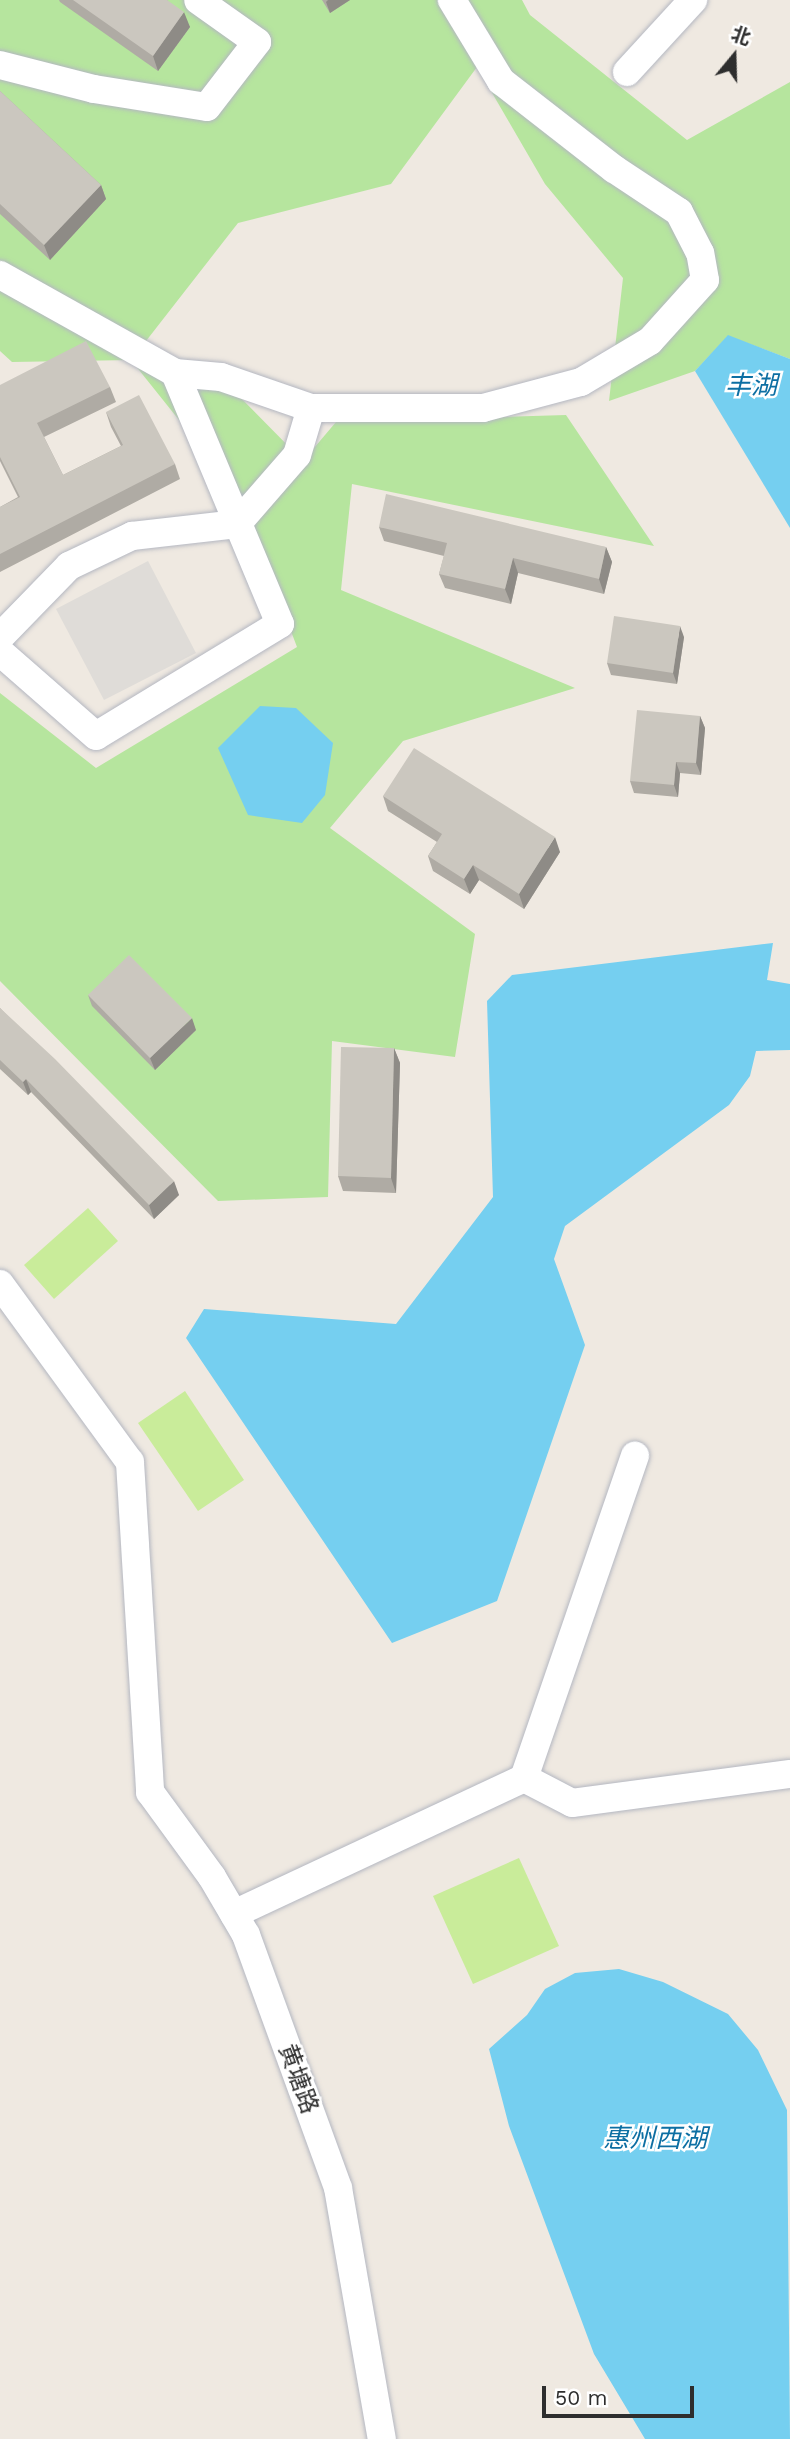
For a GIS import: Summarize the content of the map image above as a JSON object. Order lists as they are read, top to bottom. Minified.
{"streets":{"street":["黄塘路"]},"water":["丰湖","惠州西湖"],"scale_bar":"50 m","north":"top"}
